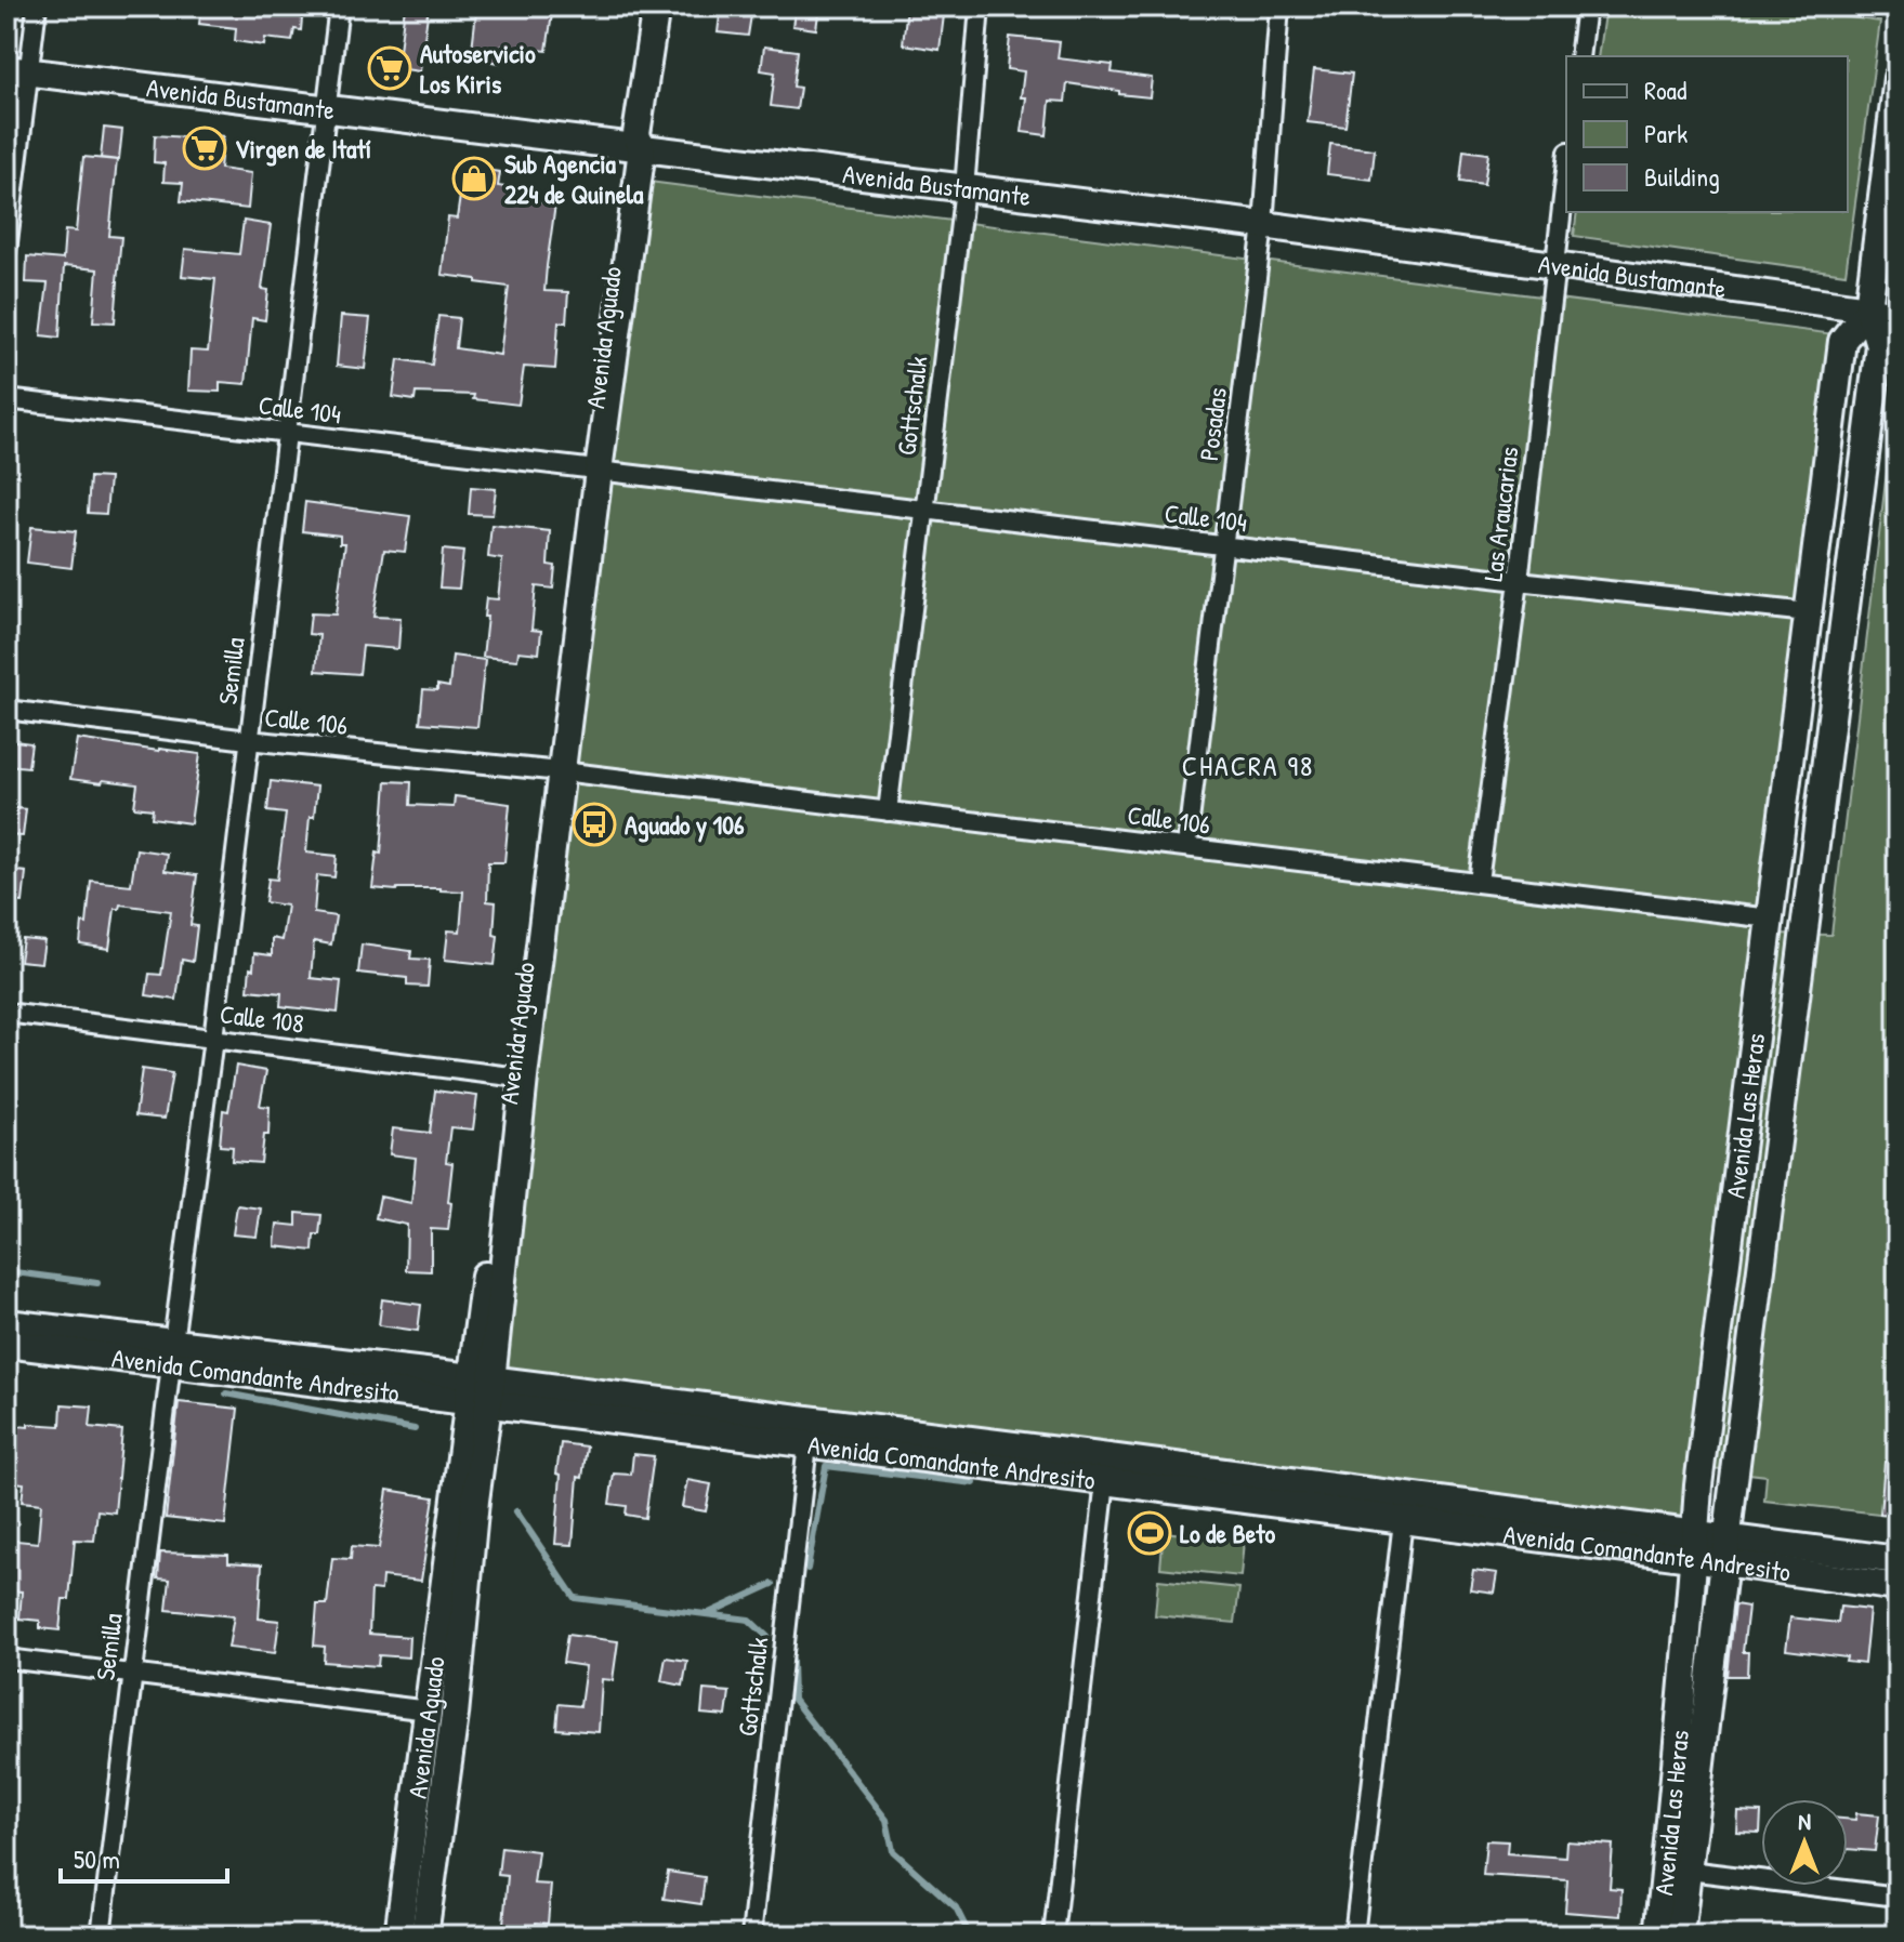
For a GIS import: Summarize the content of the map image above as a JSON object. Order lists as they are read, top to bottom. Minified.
{"streets":{"main road":["Avenida Bustamante","Avenida Aguado","Avenida Las Heras","Avenida Comandante Andresito"],"street":["Gottschalk","Calle 104","Posadas","Las Araucarias","Semilla","Calle 106","Calle 108"]},"crossings":[["Avenida Bustamante","Avenida Aguado"],["Avenida Bustamante","Gottschalk"],["Avenida Bustamante","Posadas"],["Avenida Bustamante","Las Araucarias"],["Avenida Bustamante","Semilla"],["Avenida Bustamante","Avenida Las Heras"],["Avenida Aguado","Calle 104"],["Avenida Aguado","Calle 106"],["Avenida Aguado","Calle 108"],["Avenida Aguado","Avenida Comandante Andresito"],["Gottschalk","Calle 104"],["Gottschalk","Calle 106"],["Gottschalk","Avenida Comandante Andresito"],["Calle 104","Posadas"],["Calle 104","Las Araucarias"],["Calle 104","Semilla"],["Calle 104","Avenida Las Heras"],["Posadas","Calle 106"],["Las Araucarias","Calle 106"],["Semilla","Calle 106"],["Semilla","Calle 108"],["Semilla","Avenida Comandante Andresito"],["Calle 106","Avenida Las Heras"],["Avenida Las Heras","Avenida Comandante Andresito"]],"districts":["CHACRA 98"],"places":{"supermarket":["Autoservicio Los Kiris","Virgen de Itatí"],"shop":["Sub Agencia 224 de Quinela"],"bus stop":["Aguado y 106"],"sports":["Lo de Beto"]},"legend":["Road","Park","Building"],"scale_bar":"50 m","north":"top"}
